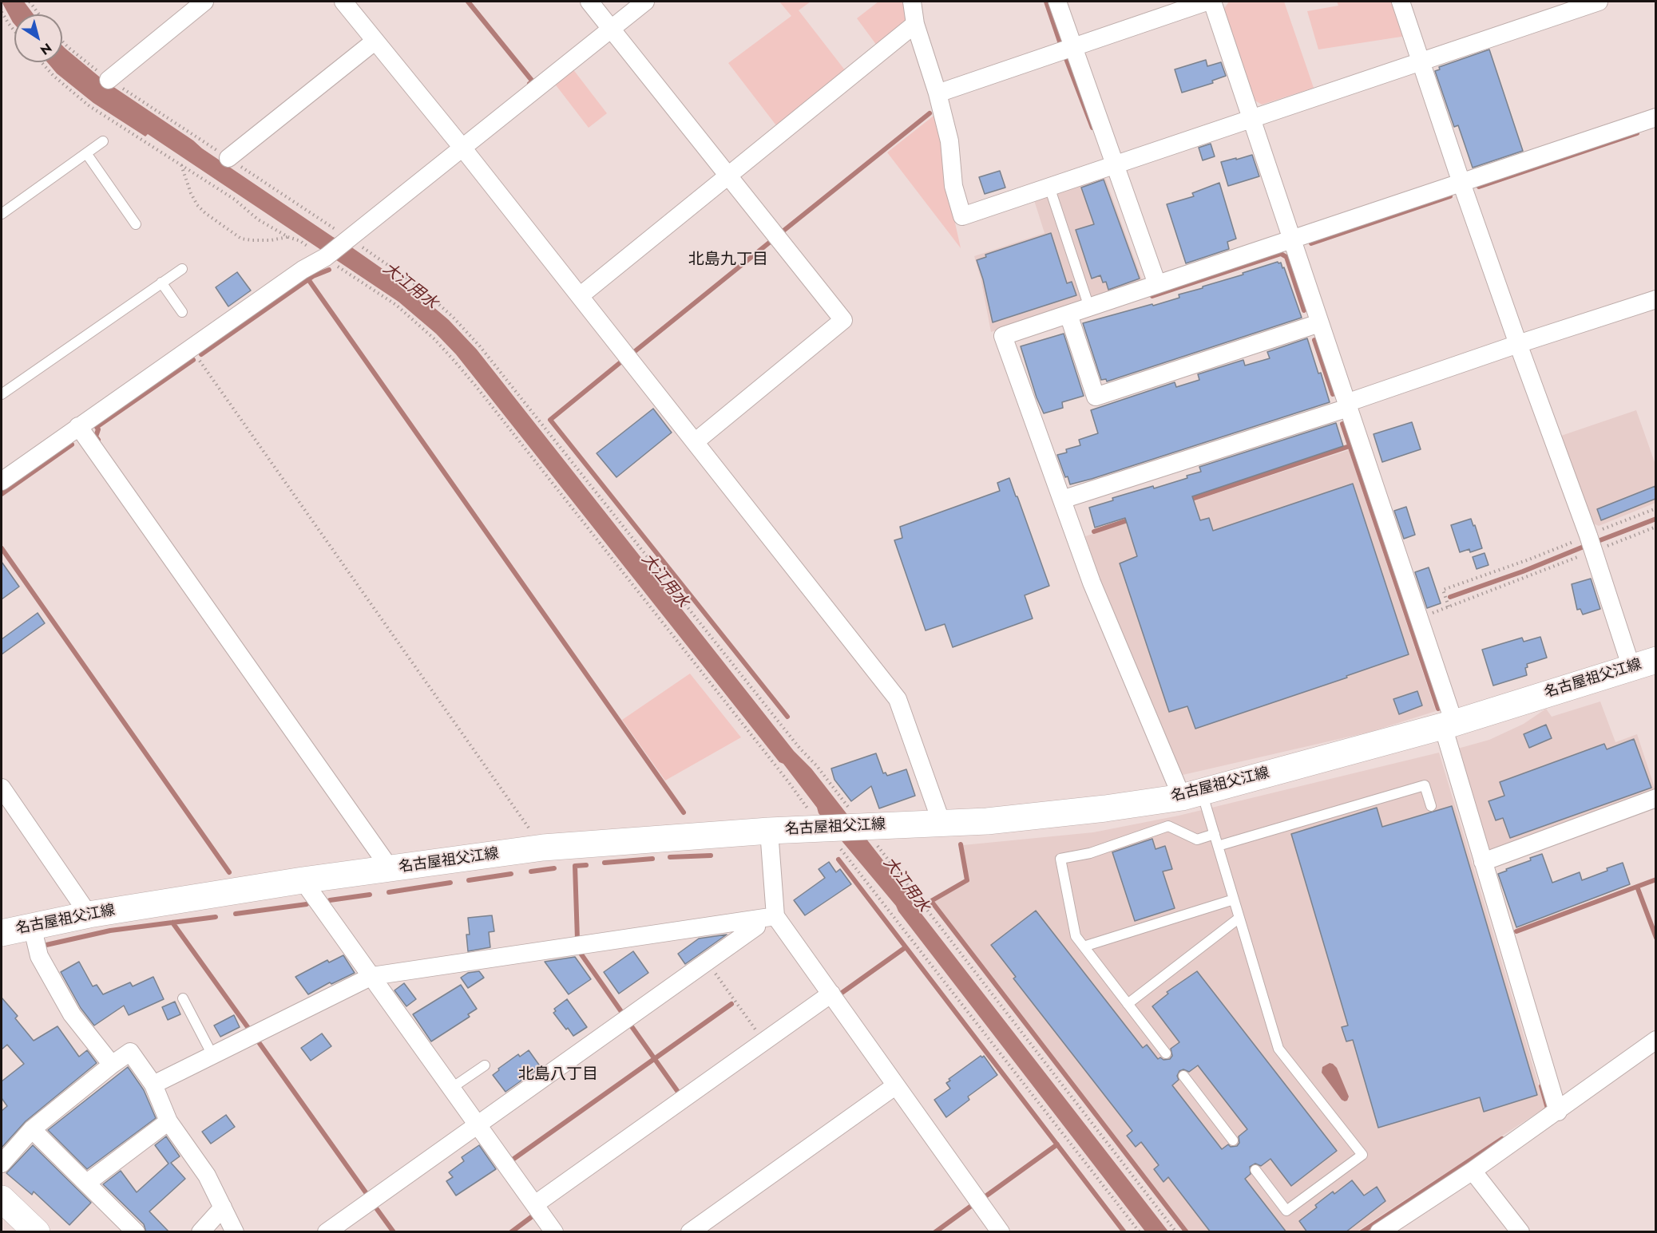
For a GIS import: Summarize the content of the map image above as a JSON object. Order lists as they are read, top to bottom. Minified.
{"streets":{"main road":["名古屋祖父江線"]},"districts":["北島九丁目","北島八丁目"],"water":["大江用水"],"north":"bottom right"}
